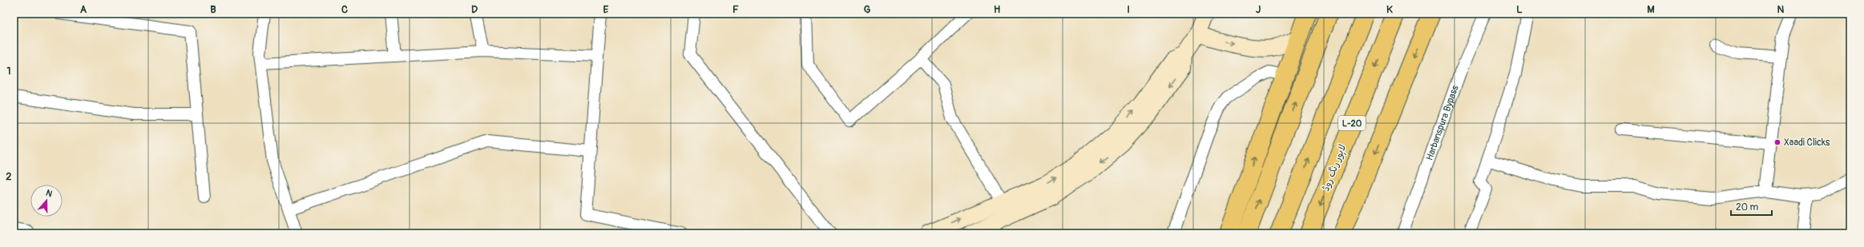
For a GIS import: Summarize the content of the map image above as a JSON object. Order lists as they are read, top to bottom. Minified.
{"streets":{"highway":["L-20","لاہور رنگ روڈ"],"street":["Harbanspura Bypass"]},"places":["Xaadi Clicks"],"scale_bar":"20 m","north":"top","grid":{"columns":["A","B","C","D","E","F","G","H","I","J","K","L","M","N"],"rows":["1","2"]}}
